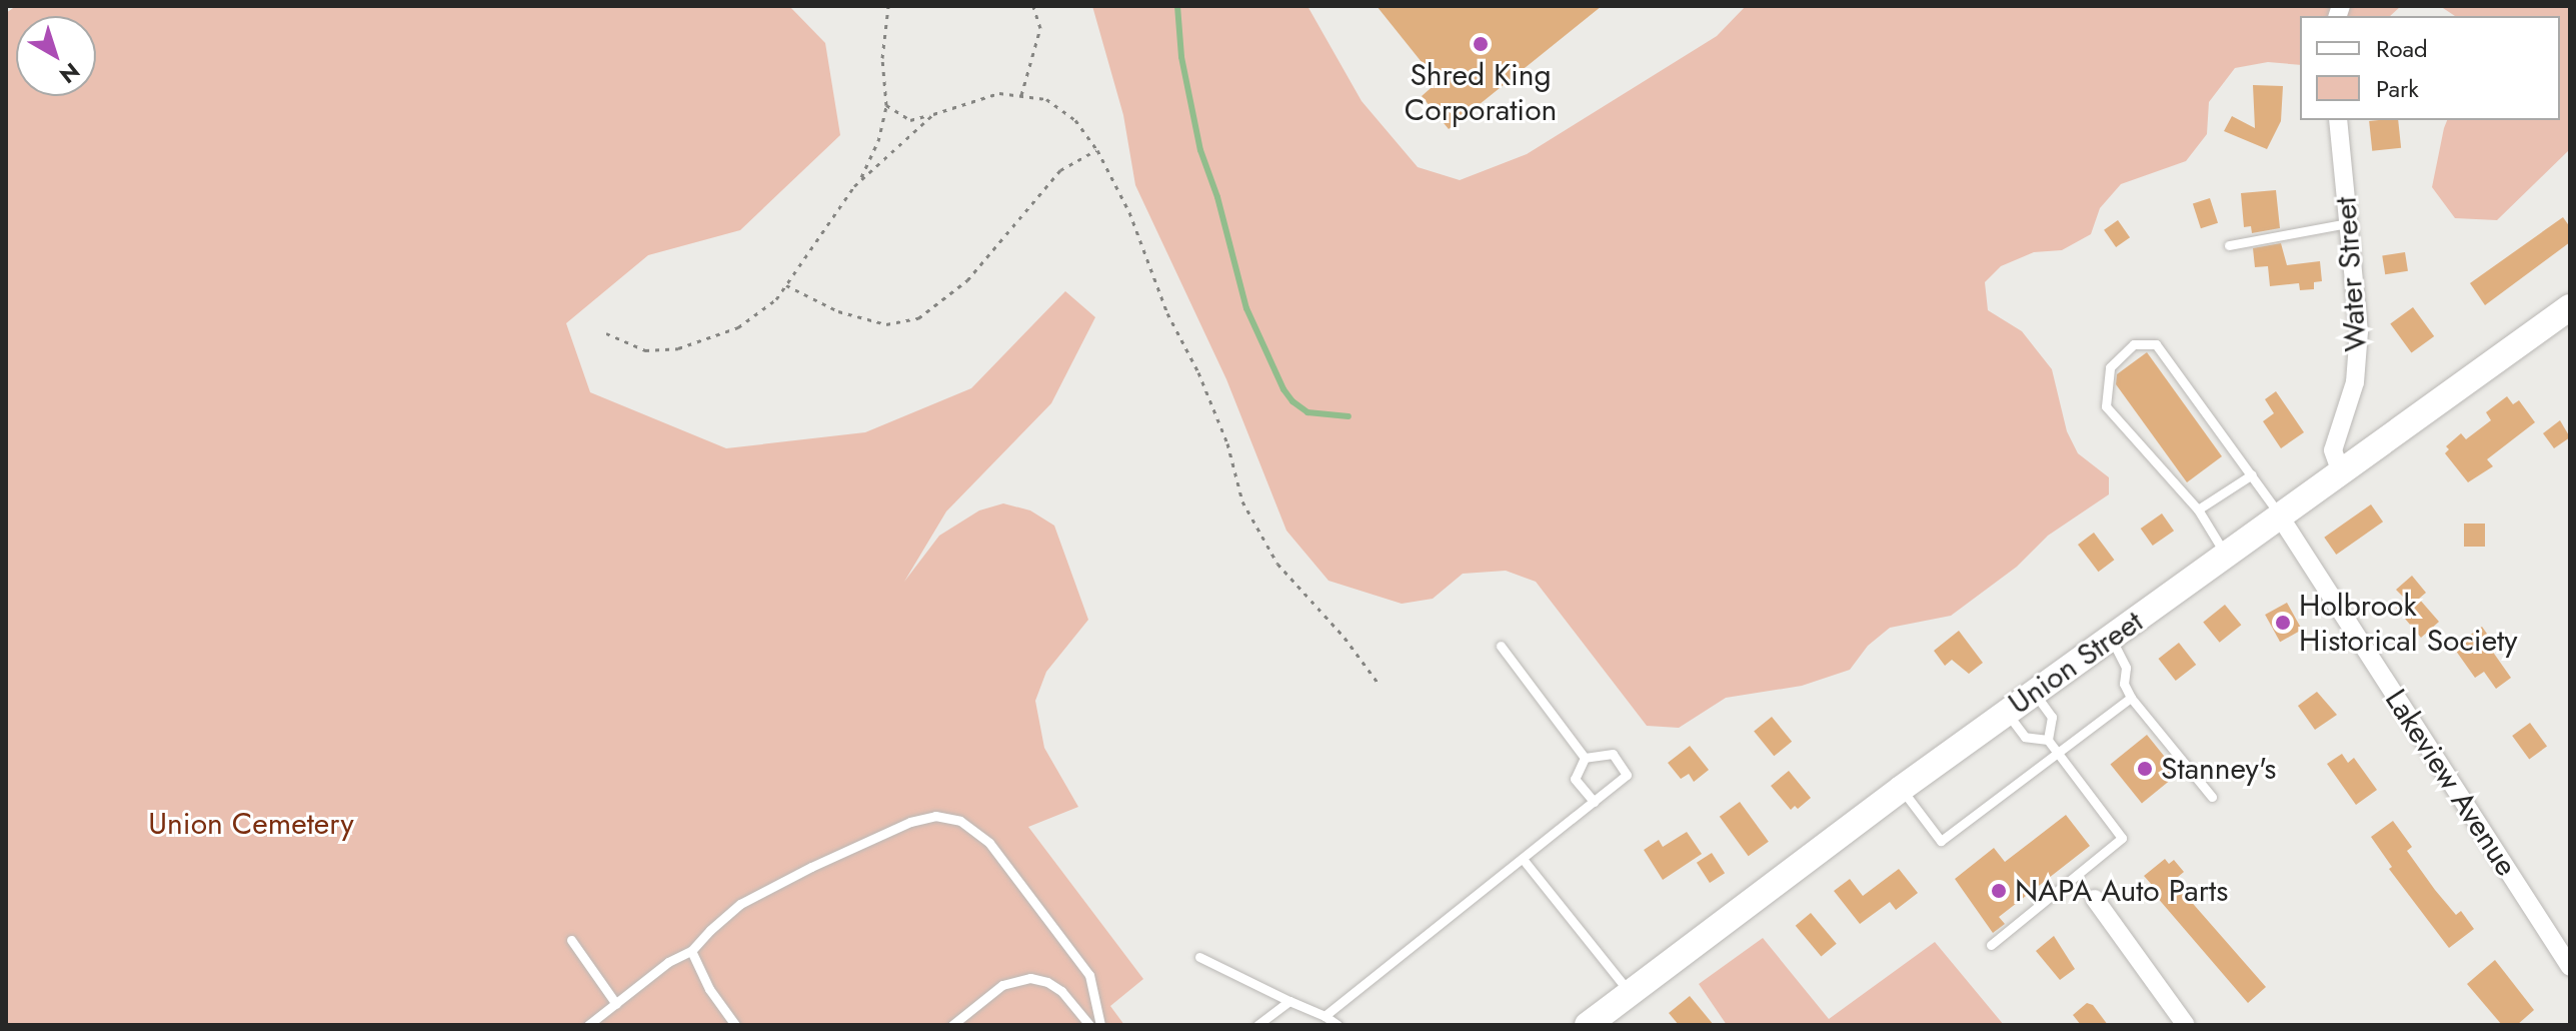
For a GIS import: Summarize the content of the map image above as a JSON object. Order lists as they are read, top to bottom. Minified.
{"streets":{"main road":["Union Street"],"street":["Water Street","Lakeview Avenue"]},"crossings":[["Water Street","Union Street"],["Union Street","Lakeview Avenue"]],"parks":["Union Cemetery"],"places":["Shred King Corporation","Holbrook Historical Society","Stanney's","NAPA Auto Parts"],"legend":["Road","Park"],"north":"bottom right"}
